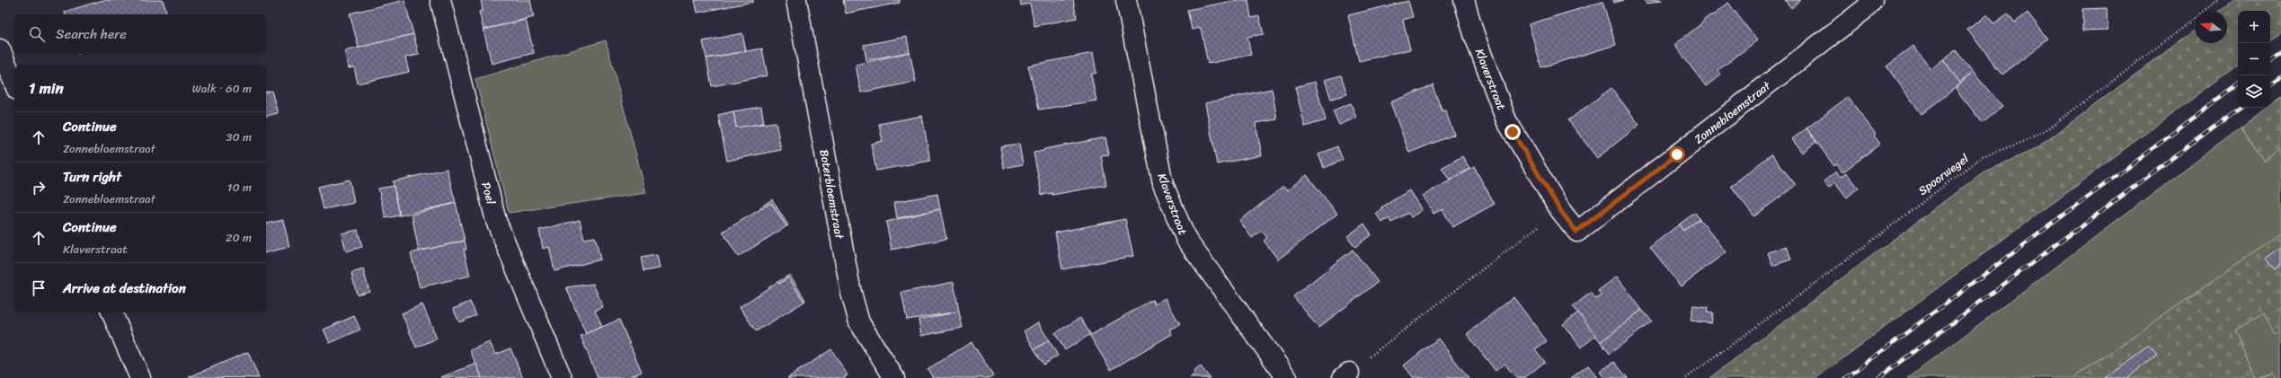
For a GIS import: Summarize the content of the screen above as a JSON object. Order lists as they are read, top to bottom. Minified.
{"streets":{"street":["Klaverstraat","Zonnebloemstraat","Poel","Boterbloemstraat"],"path":["Spoorwegel"]},"crossings":[["Klaverstraat","Zonnebloemstraat"]],"north":"left","page":{"map_buttons":["+","−"],"search":"Search here","heading":["1 min","Walk · 60 m"],"list":[["Continue","Zonnebloemstraat","30 m"],["Turn right","Zonnebloemstraat","10 m"],["Continue","Klaverstraat","20 m"],"Arrive at destination"]}}
